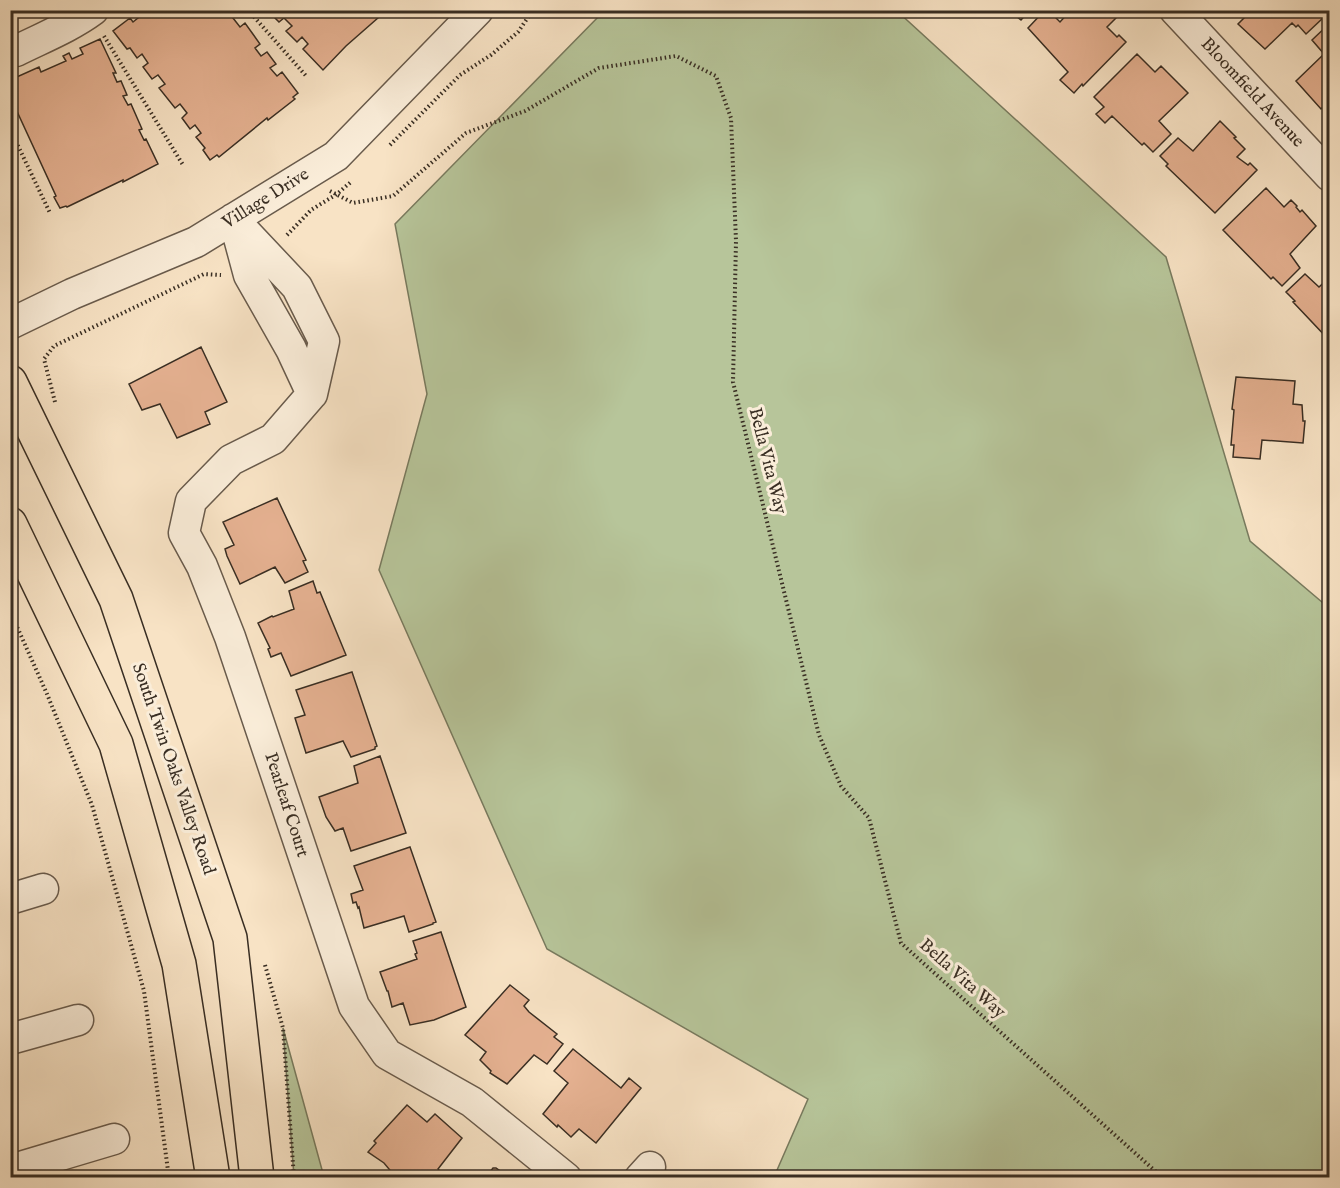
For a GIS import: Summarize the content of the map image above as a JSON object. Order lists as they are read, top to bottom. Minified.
{"streets":{"main road":["South Twin Oaks Valley Road"],"street":["Bloomfield Avenue","Village Drive","Pearleaf Court"],"path":["Bella Vita Way"]},"crossings":[["Village Drive","Bella Vita Way"]]}
